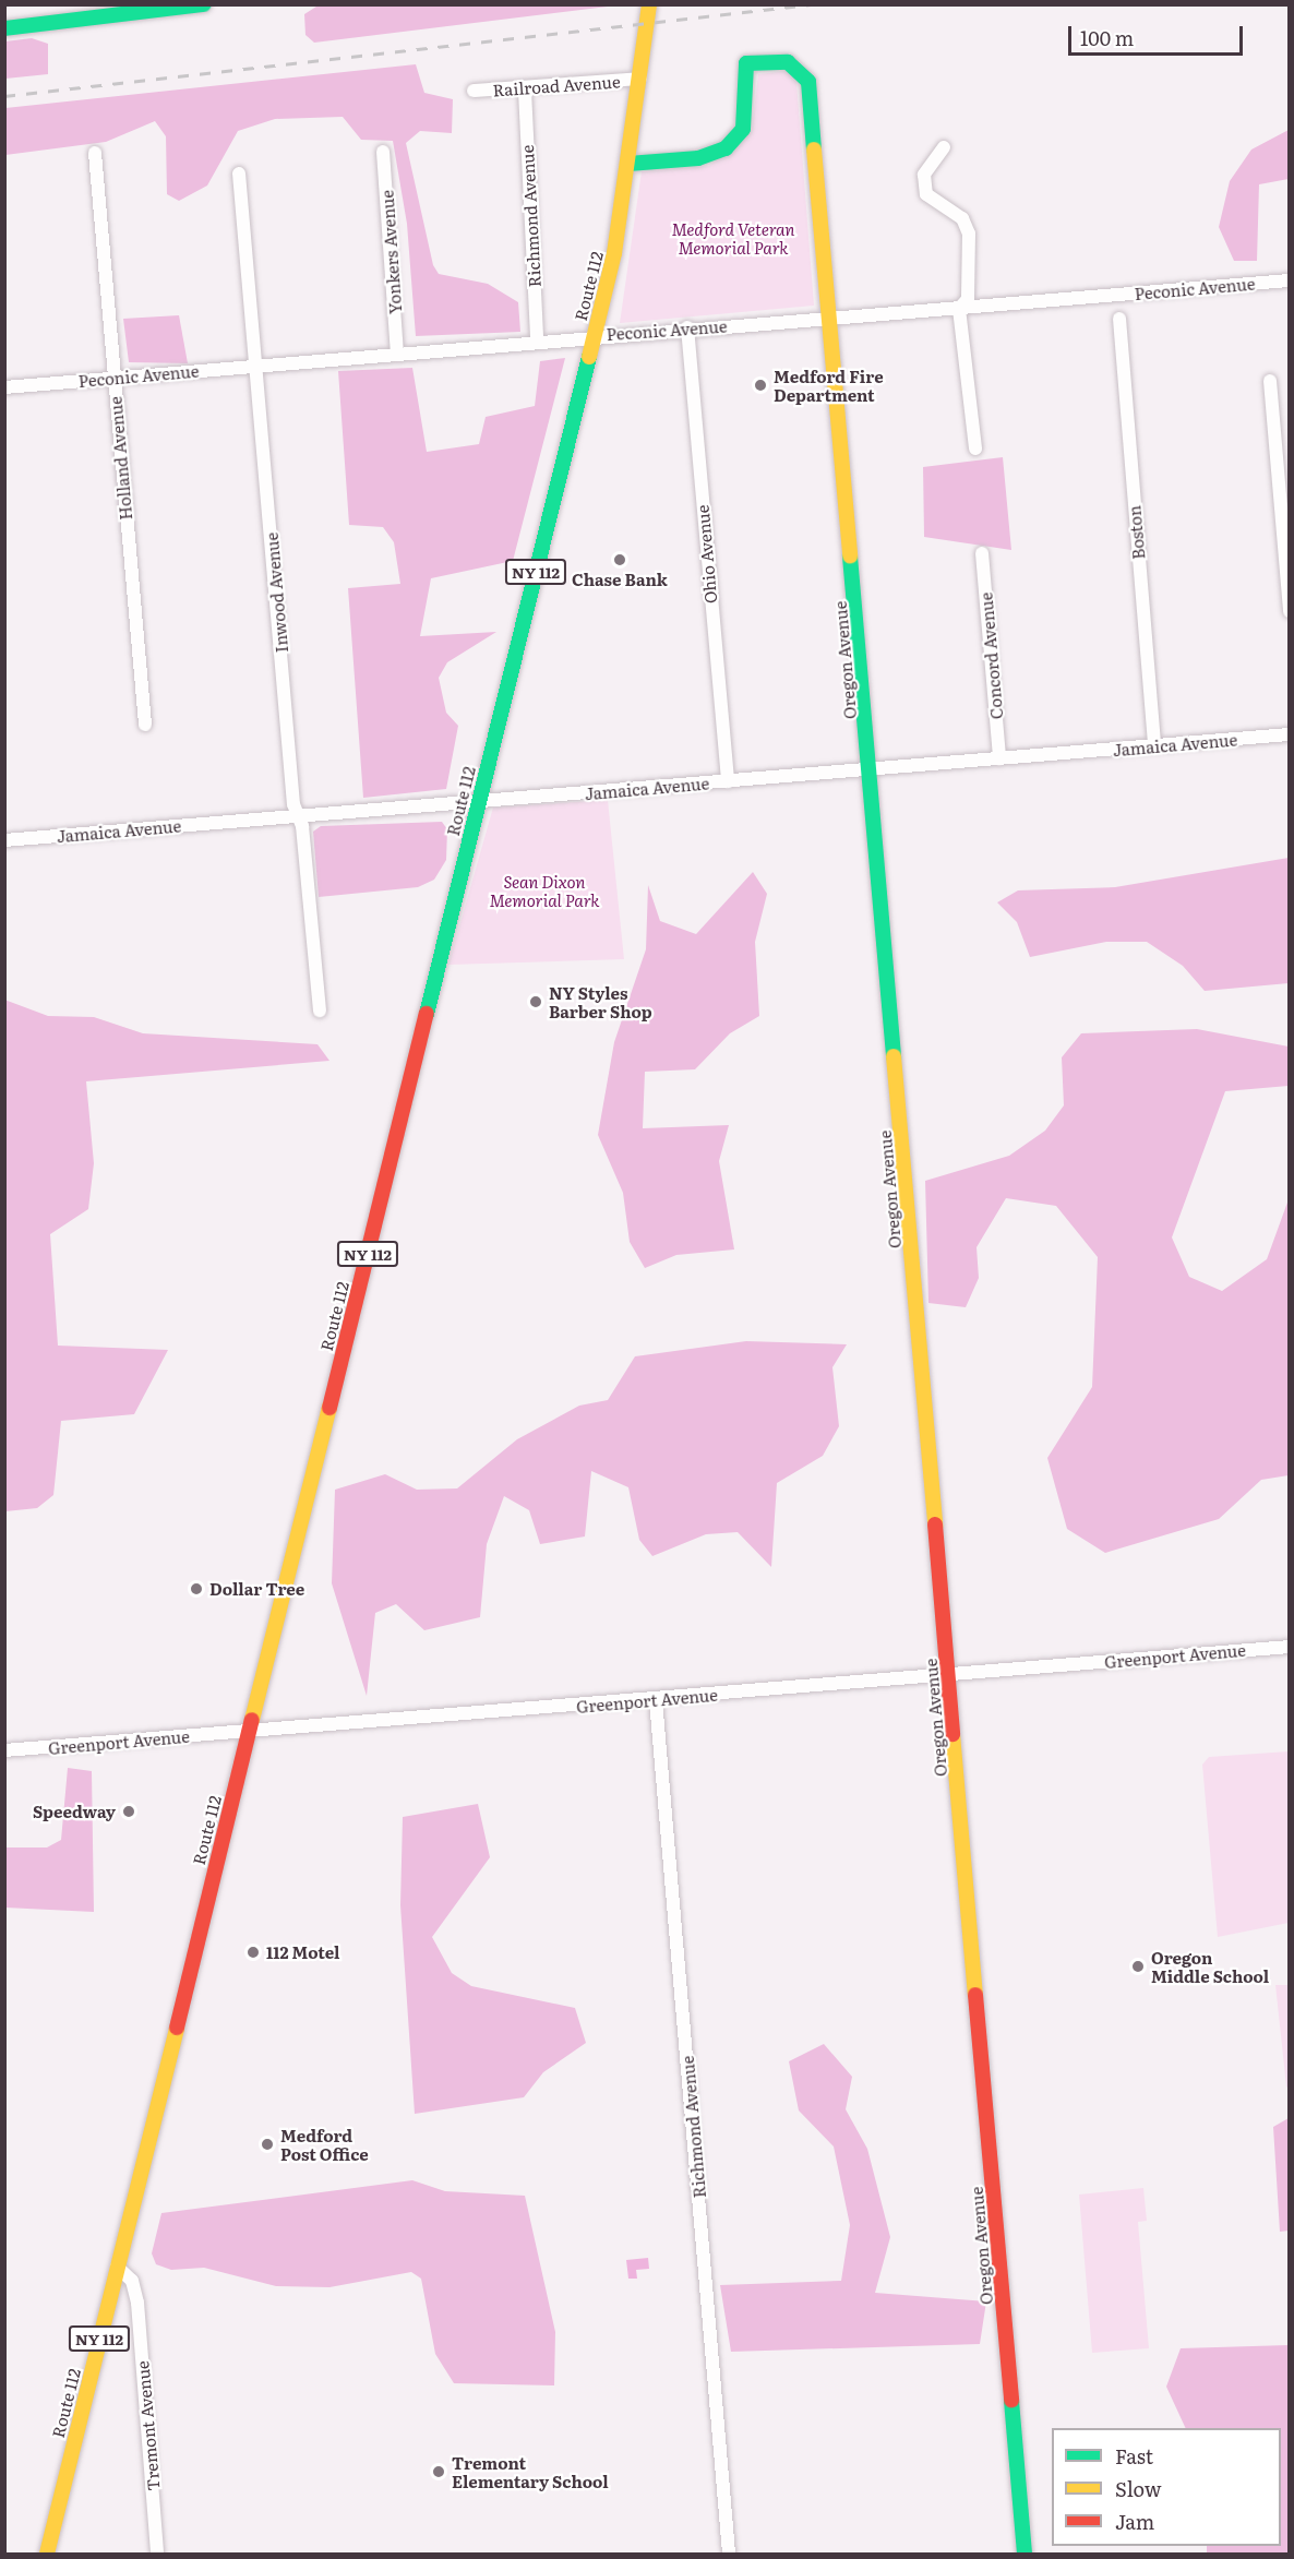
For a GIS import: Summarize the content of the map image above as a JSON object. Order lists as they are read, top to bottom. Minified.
{"streets":{"street":["Railroad Avenue","Richmond Avenue","Yonkers Avenue","Route 112","Peconic Avenue","Holland Avenue","Boston","Ohio Avenue","NY 112","Inwood Avenue","Concord Avenue","Oregon Avenue","Jamaica Avenue","Greenport Avenue","Tremont Avenue"]},"crossings":[["Railroad Avenue","Richmond Avenue"],["Railroad Avenue","Route 112"],["Richmond Avenue","Peconic Avenue"],["Richmond Avenue","Greenport Avenue"],["Yonkers Avenue","Peconic Avenue"],["Route 112","Peconic Avenue"],["Route 112","Oregon Avenue"],["Route 112","Jamaica Avenue"],["Route 112","Greenport Avenue"],["Route 112","Tremont Avenue"],["Peconic Avenue","Holland Avenue"],["Peconic Avenue","Ohio Avenue"],["Peconic Avenue","Inwood Avenue"],["Peconic Avenue","Oregon Avenue"],["Boston","Jamaica Avenue"],["Ohio Avenue","Jamaica Avenue"],["Inwood Avenue","Jamaica Avenue"],["Concord Avenue","Jamaica Avenue"],["Oregon Avenue","Jamaica Avenue"],["Oregon Avenue","Greenport Avenue"]],"parks":["Medford Veteran Memorial Park","Sean Dixon Memorial Park"],"places":["Medford Fire Department","Chase Bank","NY Styles Barber Shop","Dollar Tree","Speedway","112 Motel","Oregon Middle School","Medford Post Office","Tremont Elementary School"],"legend":["Fast","Slow","Jam"],"scale_bar":"100 m"}
